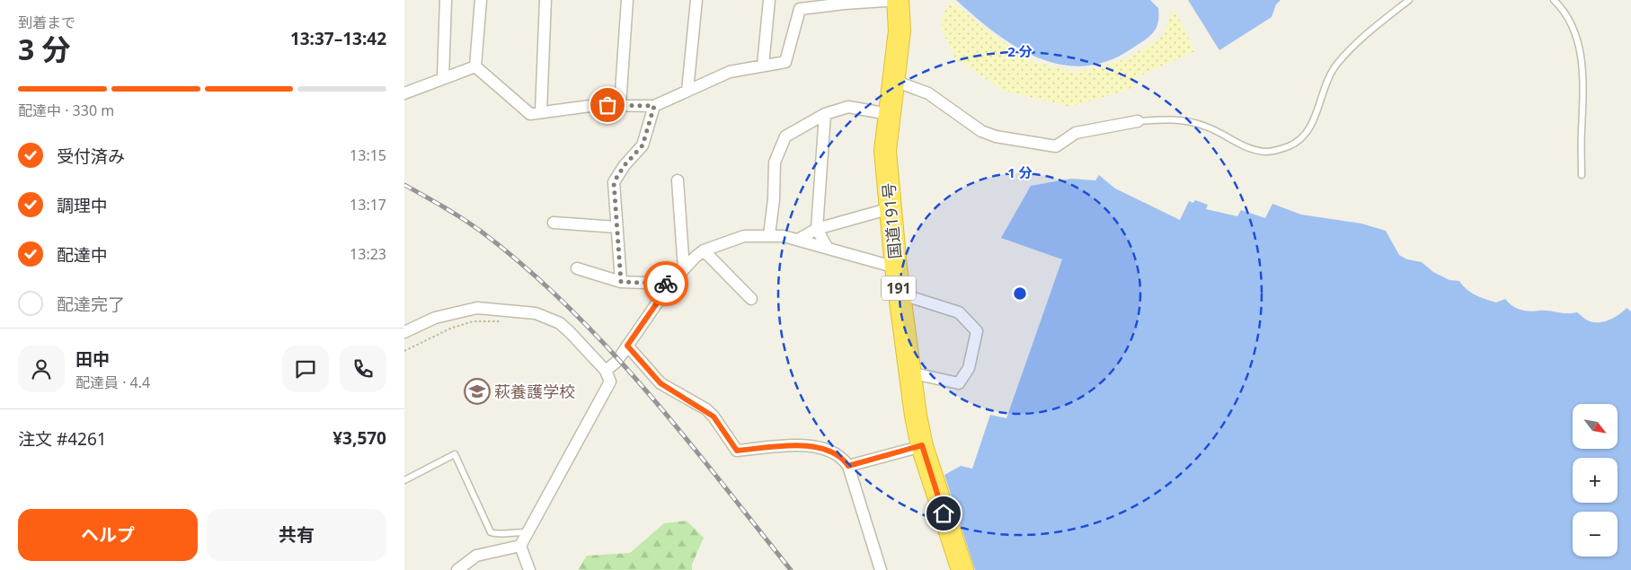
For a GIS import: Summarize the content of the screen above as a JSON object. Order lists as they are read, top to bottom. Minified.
{"streets":{"highway":["国道191号","191"]},"places":{"school or university":["萩養護学校"]},"north":"bottom right","page":{"heading":["3 分","到着まで","13:37–13:42"],"panel":["田中","配達員 · 4.4","注文 #4261","¥3,570"],"bar":"配達中 · 330 m","list":[["受付済み","13:15"],["調理中","13:17"],["配達中","13:23"],"配達完了"],"map_buttons":["+","−"],"buttons":["ヘルプ","共有"]},"rings":["2 分","1 分"]}
